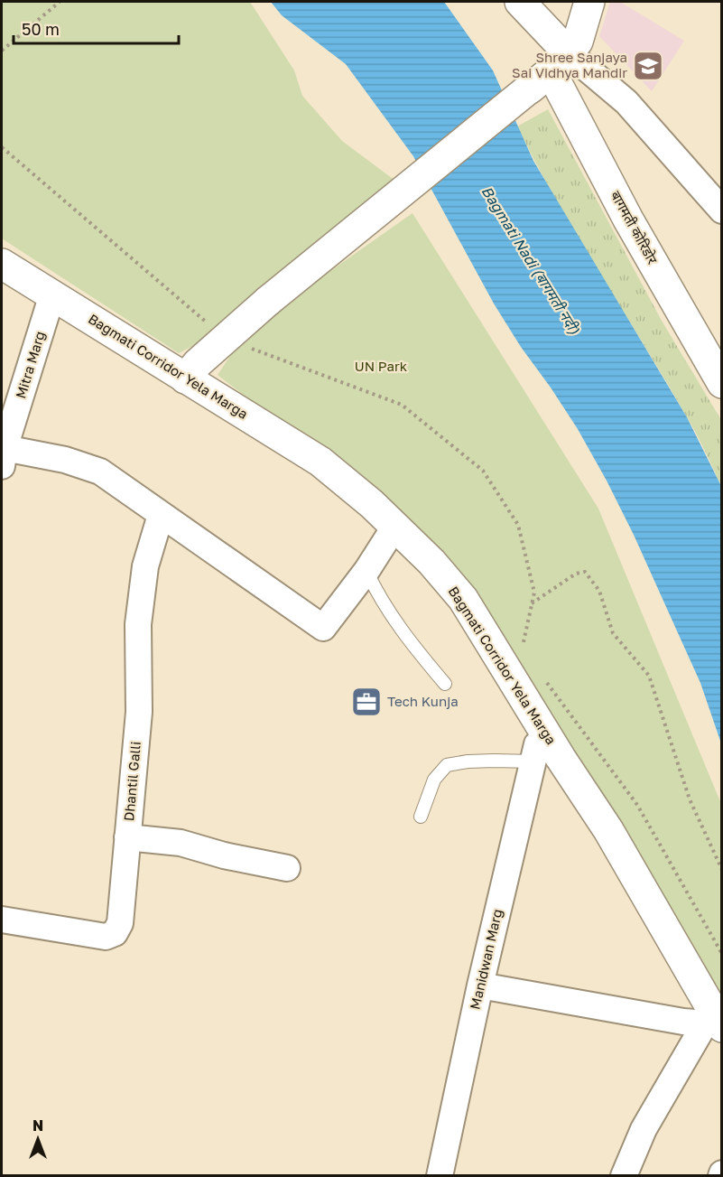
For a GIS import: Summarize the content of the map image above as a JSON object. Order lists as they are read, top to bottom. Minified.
{"streets":{"main road":["बागमती कोरिडोर","Bagmati Corridor Yela Marga"],"street":["Mitra Marg","Dhantil Galli","Manidwan Marg"]},"crossings":[["Mitra Marg","Bagmati Corridor Yela Marga"]],"water":["Bagmati Nadi (बागमती नदी)"],"parks":["UN Park"],"places":{"school or university":["Shree Sanjaya Sai Vidhya Mandir"],"office":["Tech Kunja"]},"scale_bar":"50 m","north":"top"}
